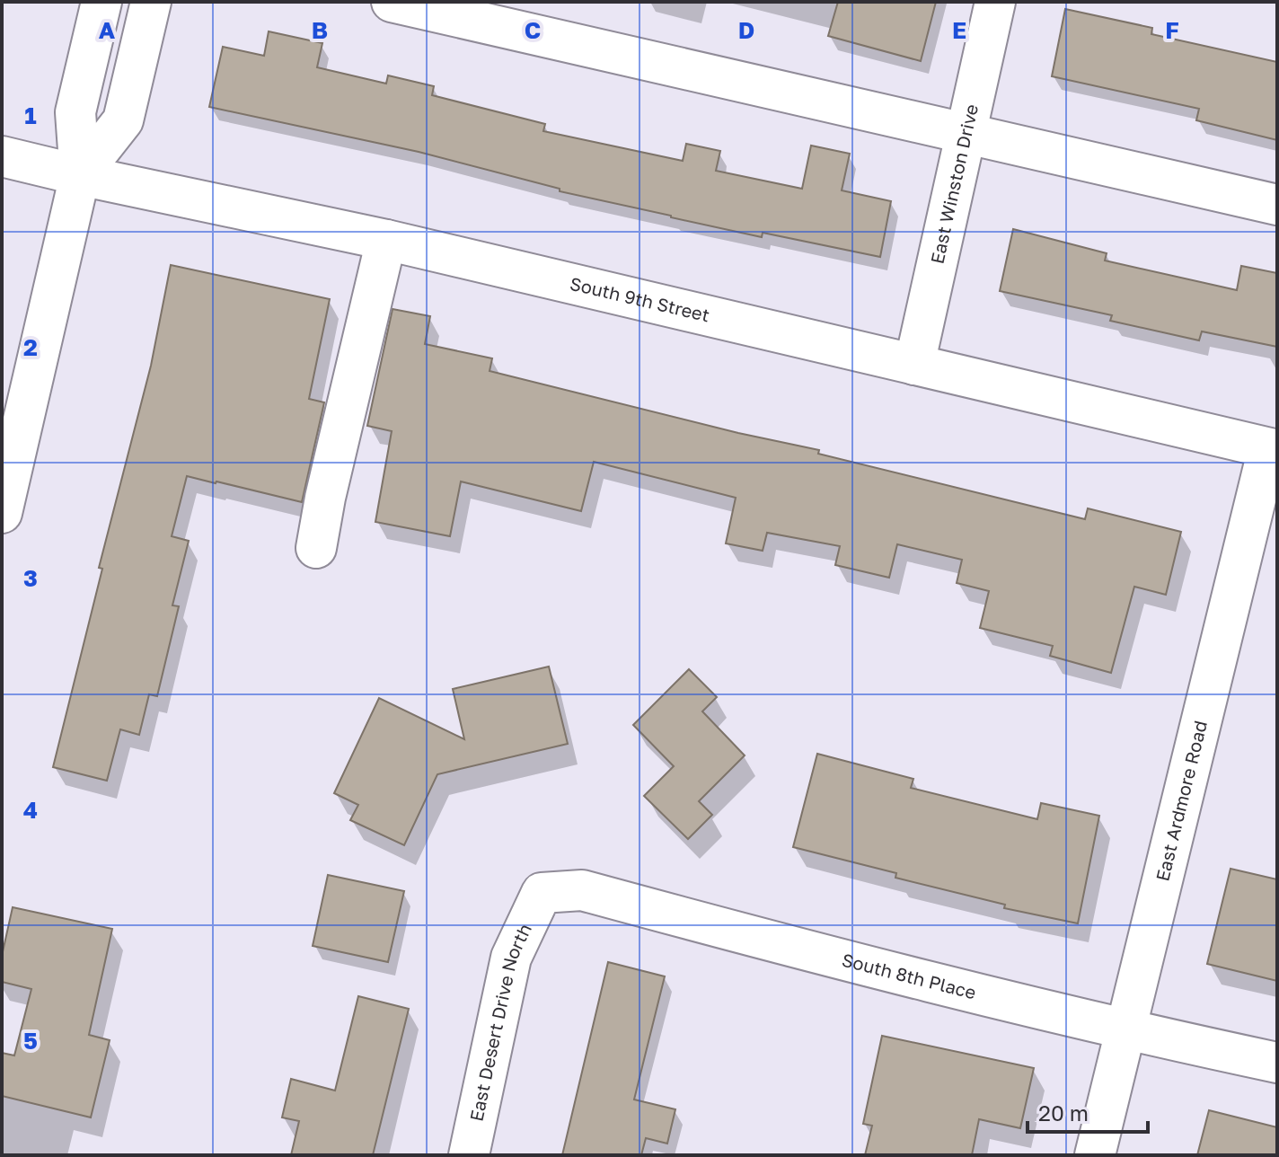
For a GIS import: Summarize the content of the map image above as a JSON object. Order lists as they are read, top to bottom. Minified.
{"streets":{"street":["East Winston Drive","South 9th Street","East Ardmore Road","South 8th Place","East Desert Drive North"]},"crossings":[["East Winston Drive","South 9th Street"],["South 9th Street","East Ardmore Road"],["East Ardmore Road","South 8th Place"],["South 8th Place","East Desert Drive North"]],"scale_bar":"20 m","grid":{"columns":["A","B","C","D","E","F"],"rows":["1","2","3","4","5"]}}
